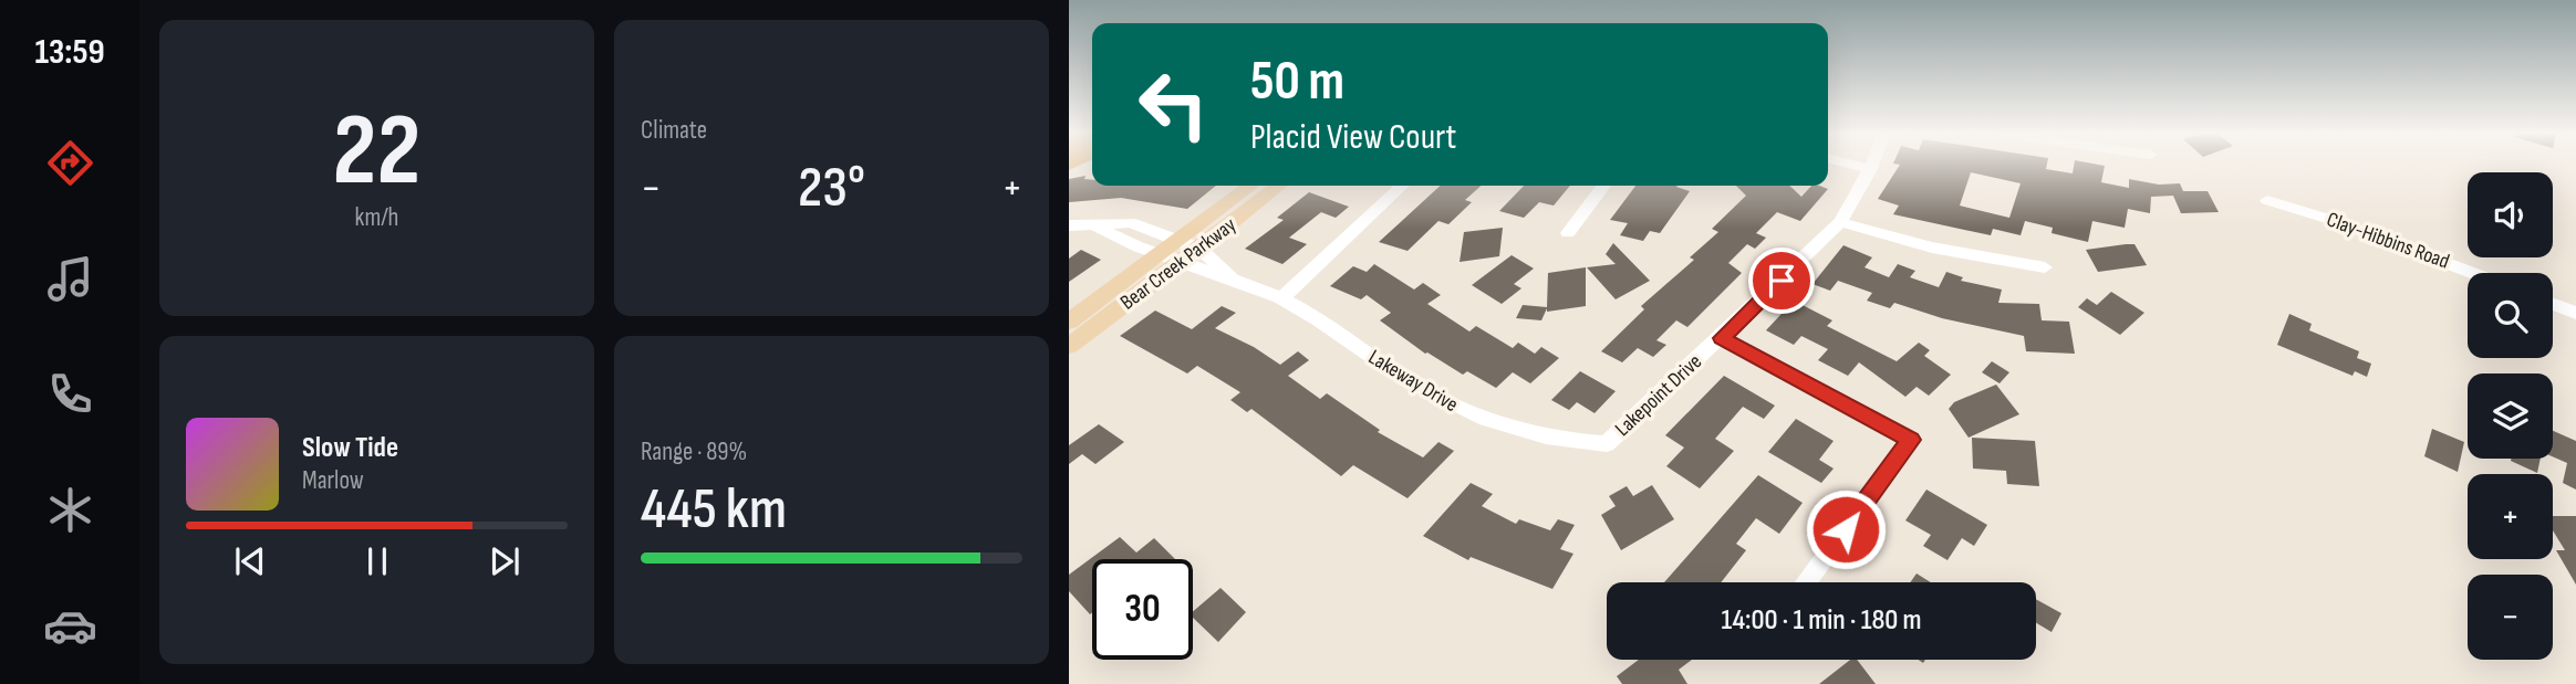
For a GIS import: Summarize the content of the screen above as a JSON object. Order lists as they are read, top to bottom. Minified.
{"streets":{"main road":["Bear Creek Parkway"],"street":["Clay-Hibbins Road","Lakeway Drive","Lakepoint Drive"]},"crossings":[["Bear Creek Parkway","Lakeway Drive"],["Lakeway Drive","Lakepoint Drive"]],"page":{"tabs":"13:59","tile":[["22","km/h"],"Climate",["Range · 89%","445 km"]],"turn":["50 m","Placid View Court"],"heat":["−","23°","+"],"map_buttons":["+","−"],"song":["Slow Tide","Marlow"],"limit":"30","trip":"14:00 · 1 min · 180 m"}}
